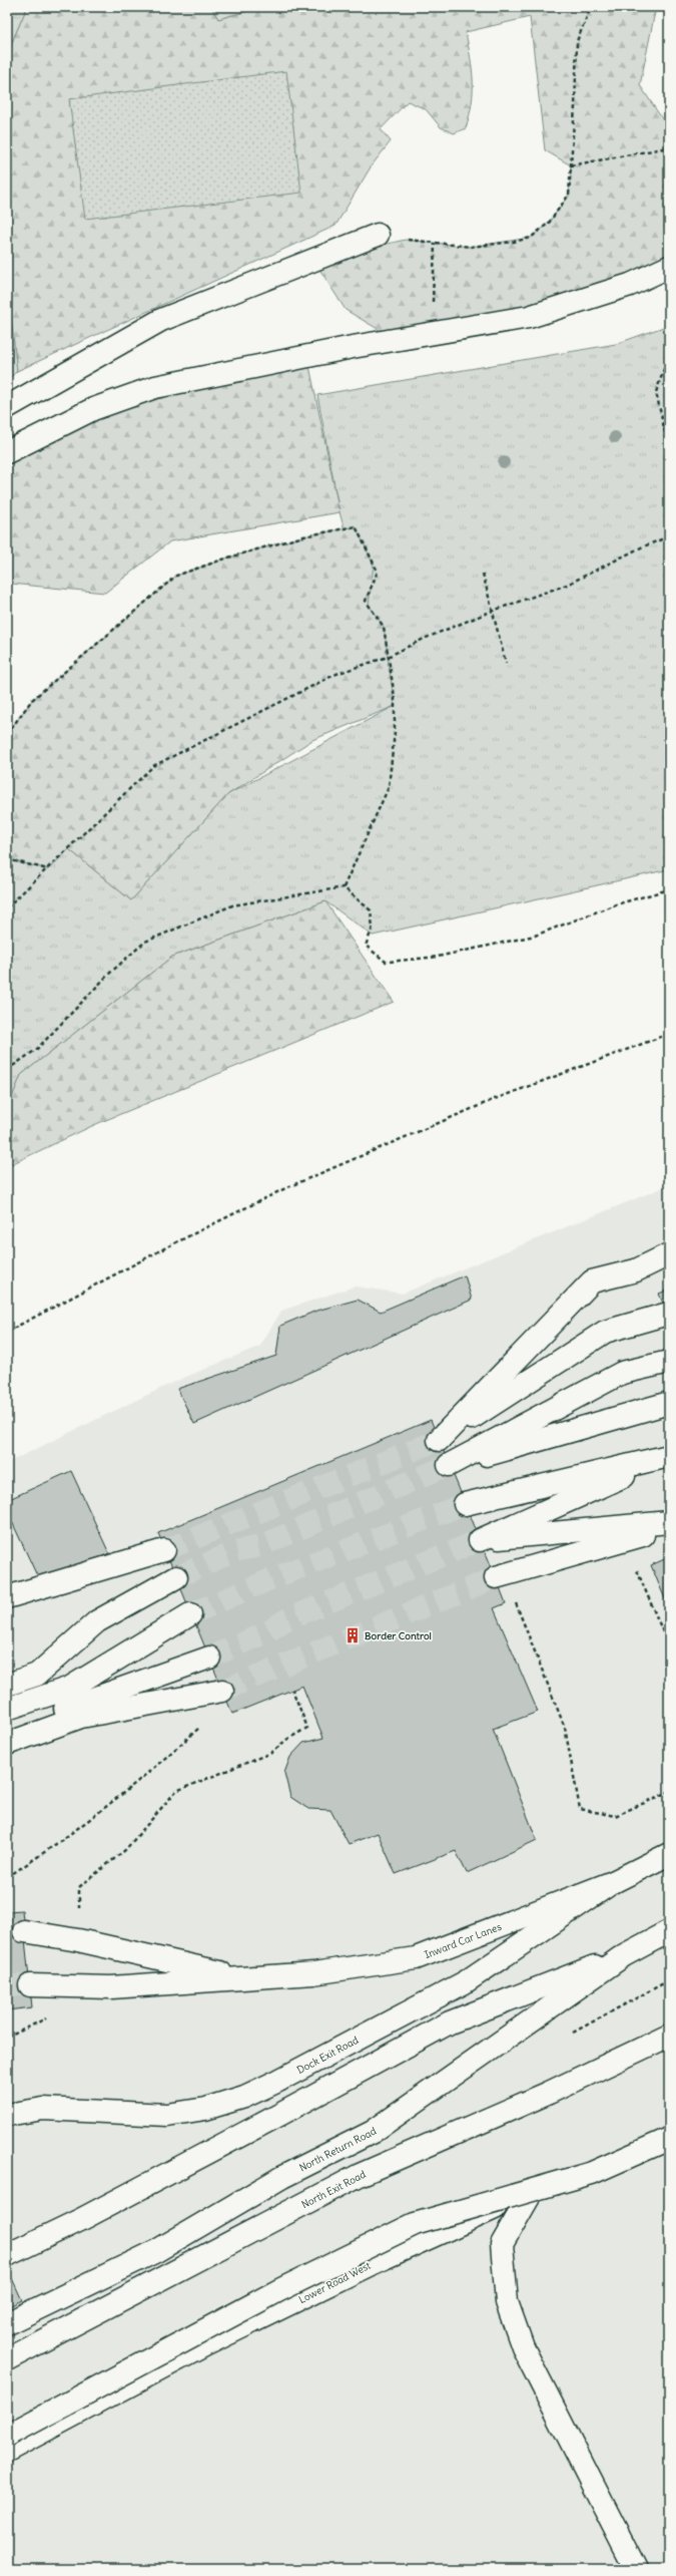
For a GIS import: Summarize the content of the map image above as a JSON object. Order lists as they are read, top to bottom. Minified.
{"streets":{"lane":["Inward Car Lanes","Dock Exit Road","North Return Road","North Exit Road","Lower Road West"]},"crossings":[["Inward Car Lanes","Dock Exit Road"]],"places":{"building":["Border Control"]}}
